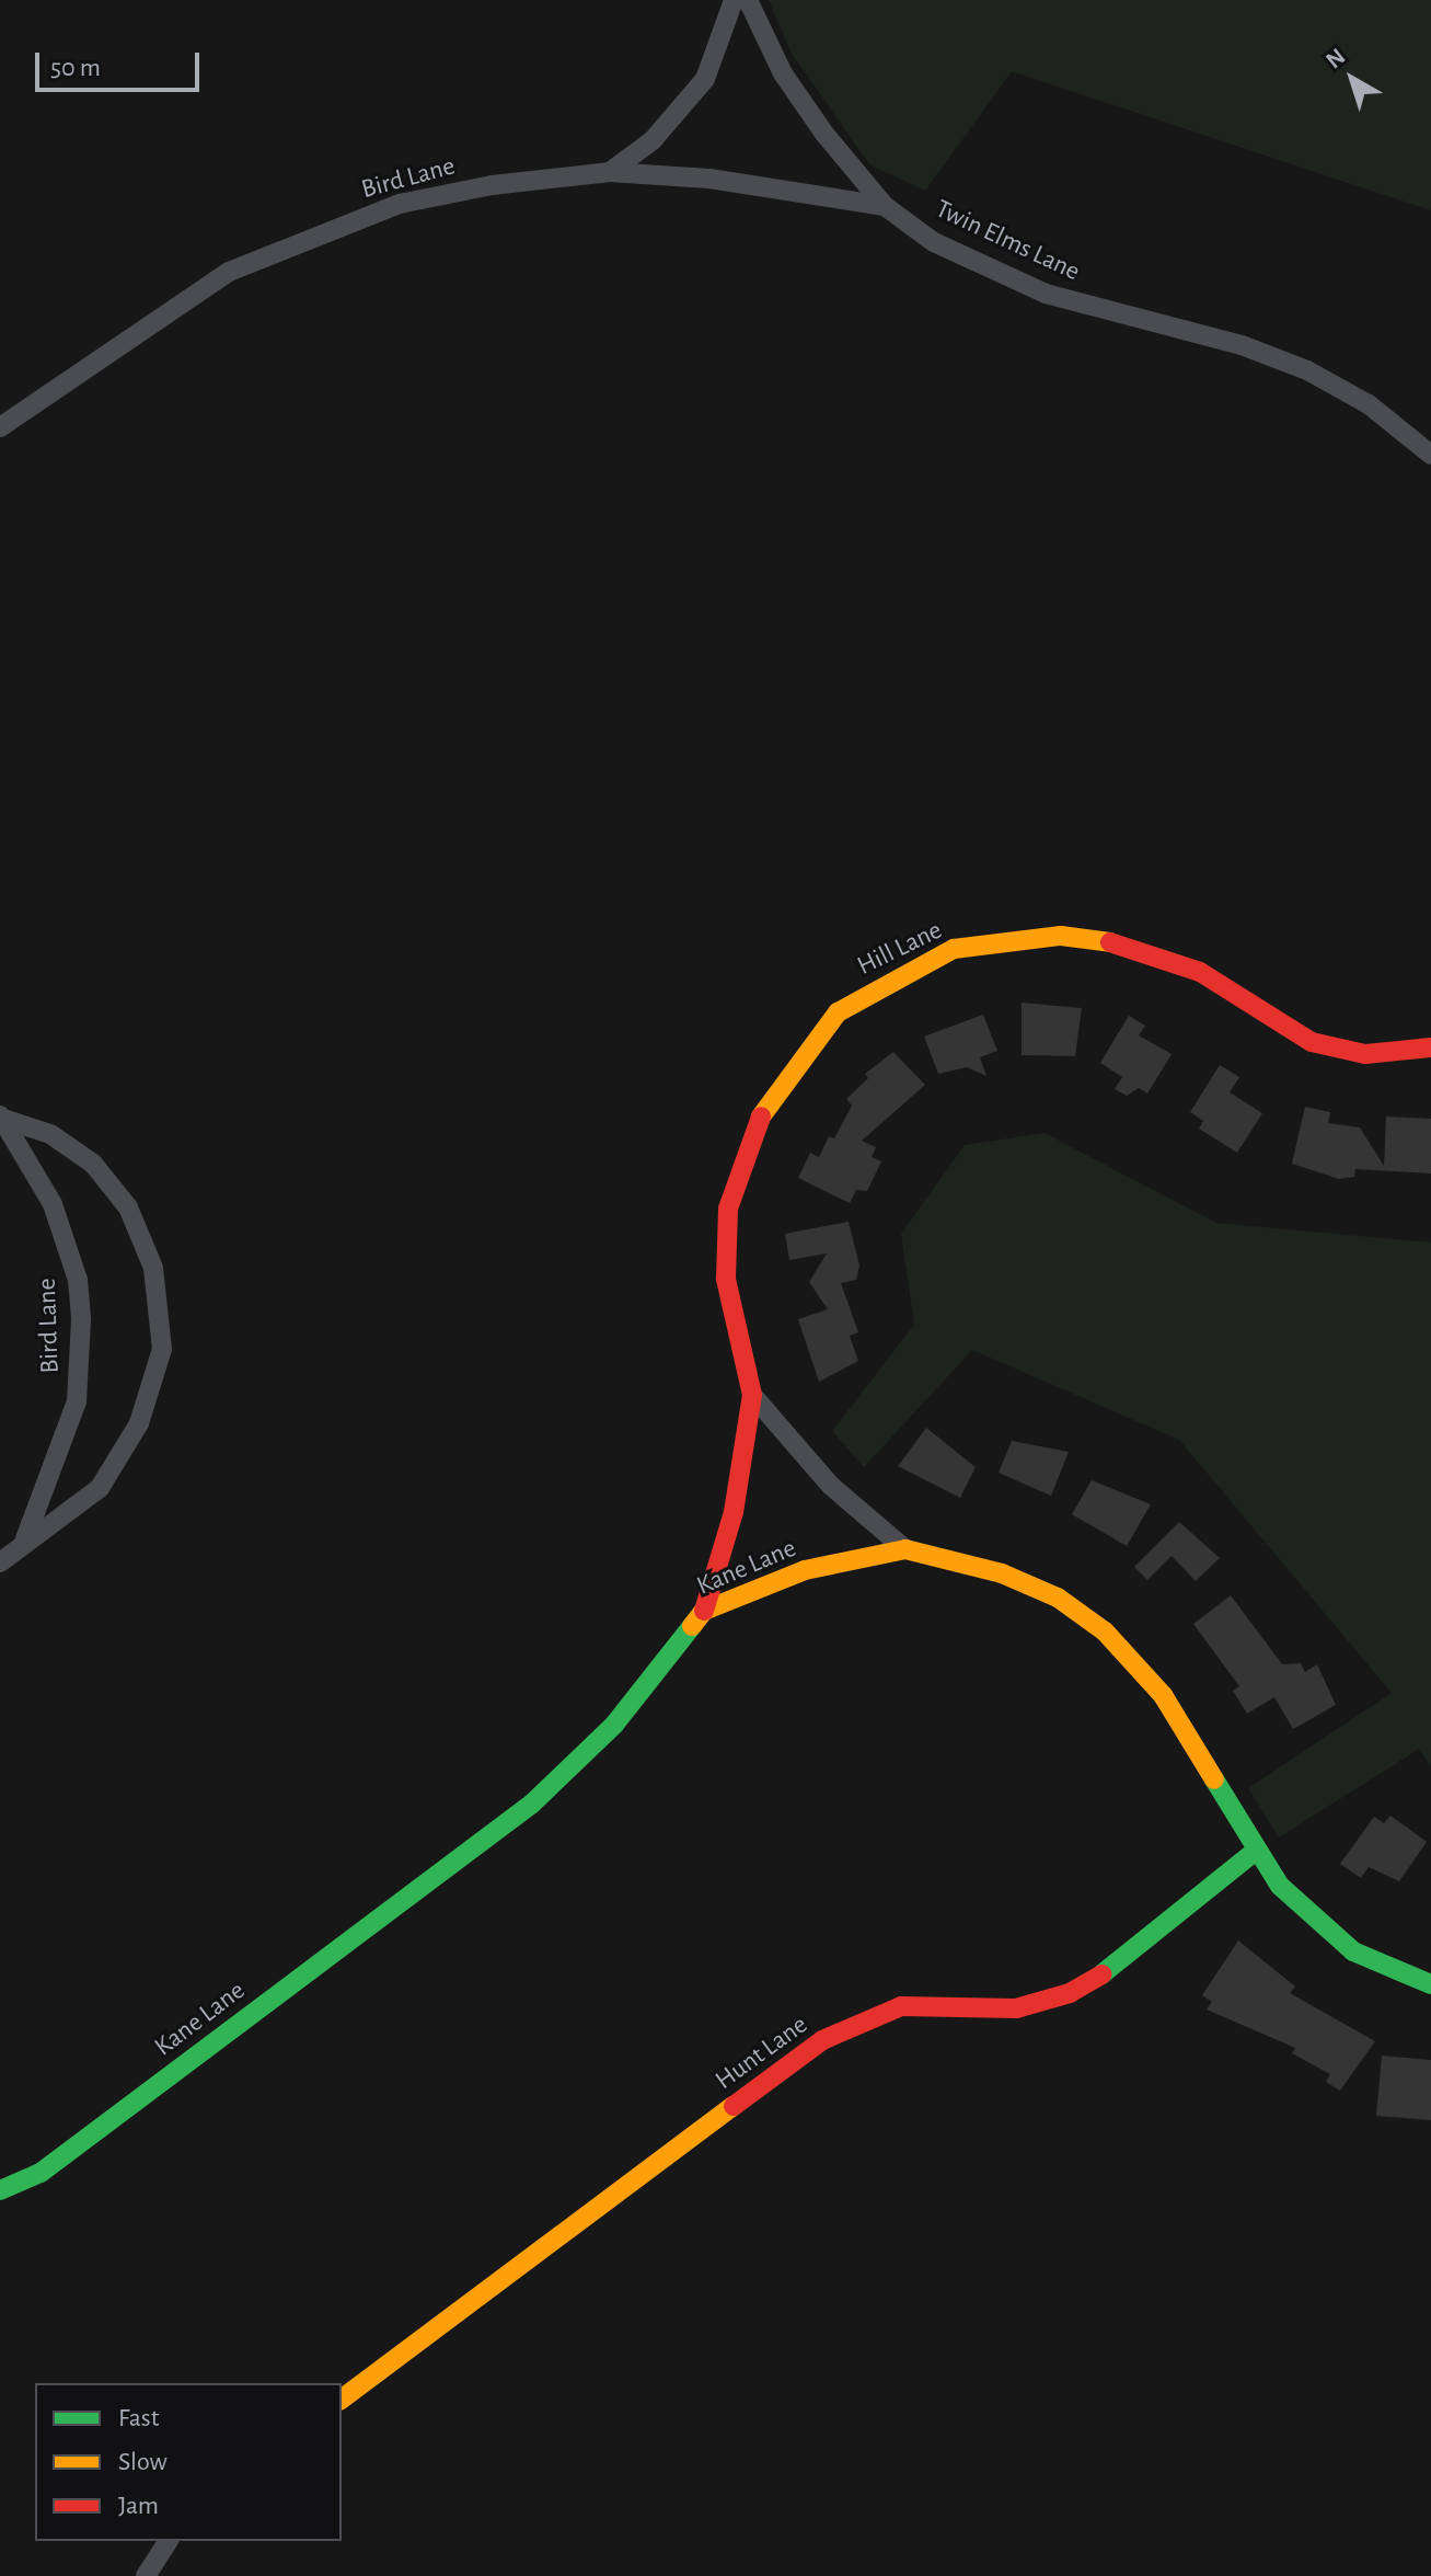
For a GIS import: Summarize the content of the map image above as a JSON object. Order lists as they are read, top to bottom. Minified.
{"streets":{"street":["Bird Lane","Twin Elms Lane","Hill Lane","Kane Lane","Hunt Lane"]},"crossings":[["Bird Lane","Twin Elms Lane"],["Kane Lane","Hunt Lane"]],"legend":["Fast","Slow","Jam"],"scale_bar":"50 m","north":"top left"}
